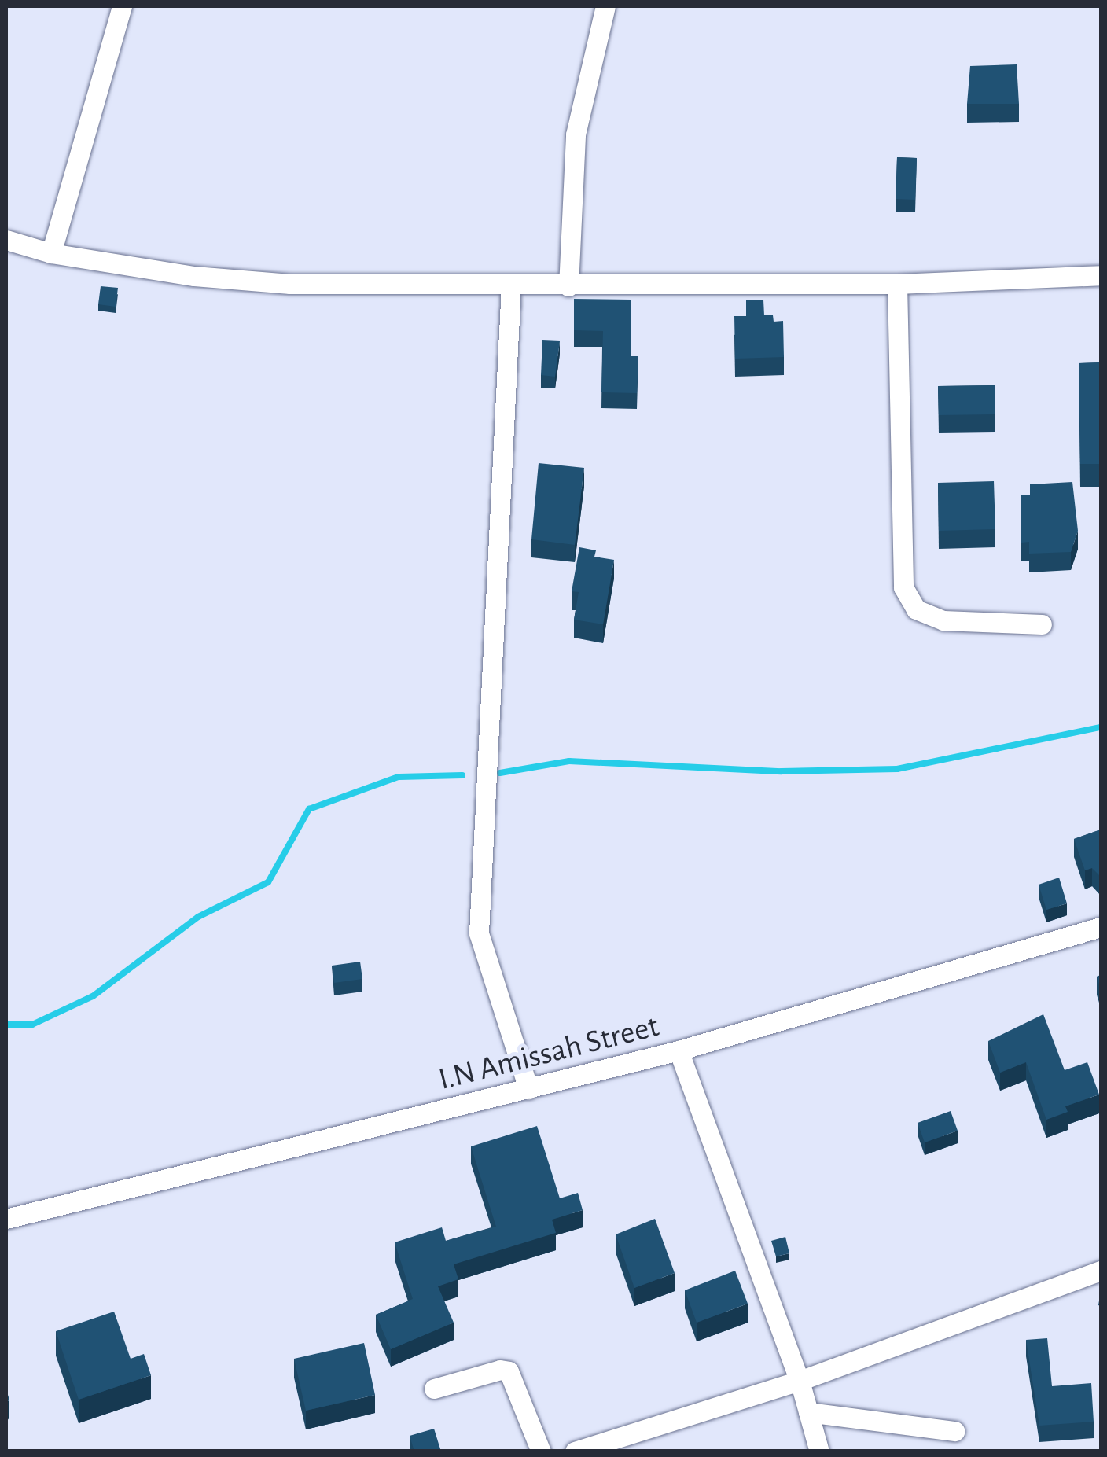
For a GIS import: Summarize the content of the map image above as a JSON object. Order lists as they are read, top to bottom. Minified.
{"streets":{"street":["I.N Amissah Street"]}}
